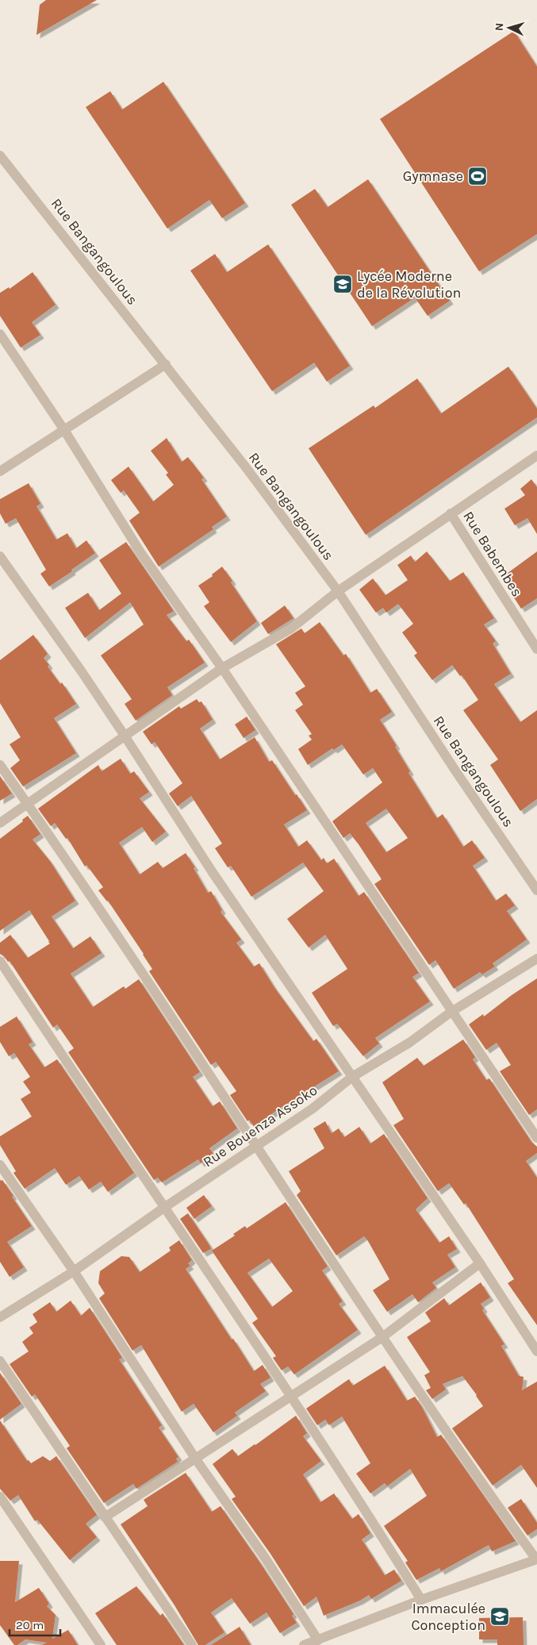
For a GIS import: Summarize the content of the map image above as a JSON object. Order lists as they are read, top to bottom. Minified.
{"streets":{"street":["Rue Bangangoulous","Rue Babembes","Rue Bouenza Assoko"]},"places":{"sports":["Gymnase"],"school or university":["Lycée Moderne de la Révolution","Immaculée Conception"]},"scale_bar":"20 m","north":"left"}
